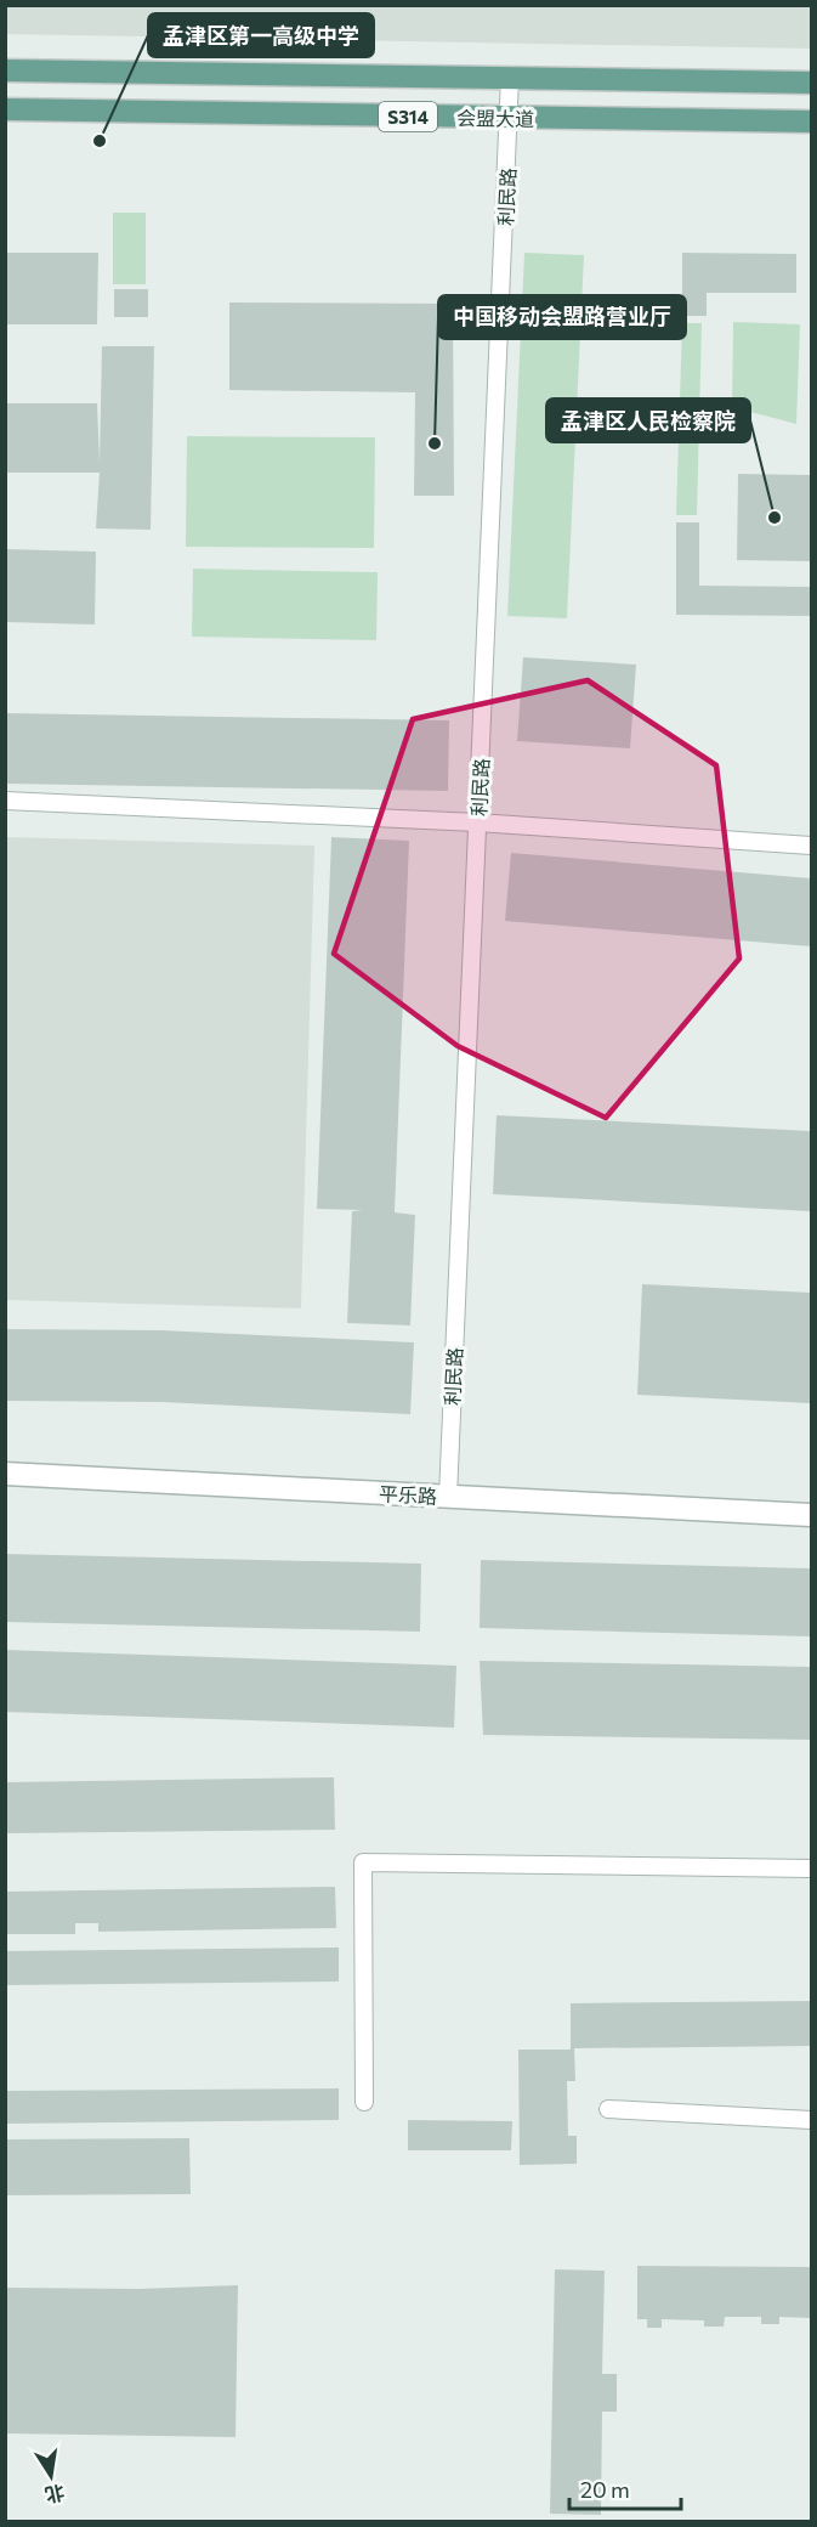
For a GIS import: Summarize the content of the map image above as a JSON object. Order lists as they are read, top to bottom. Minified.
{"streets":{"main road":["S314","会盟大道"],"street":["平乐路"],"lane":["利民路"]},"crossings":[["会盟大道","利民路"],["利民路","平乐路"]],"places":["孟津区第一高级中学","中国移动会盟路营业厅","孟津区人民检察院"],"scale_bar":"20 m","north":"bottom"}
